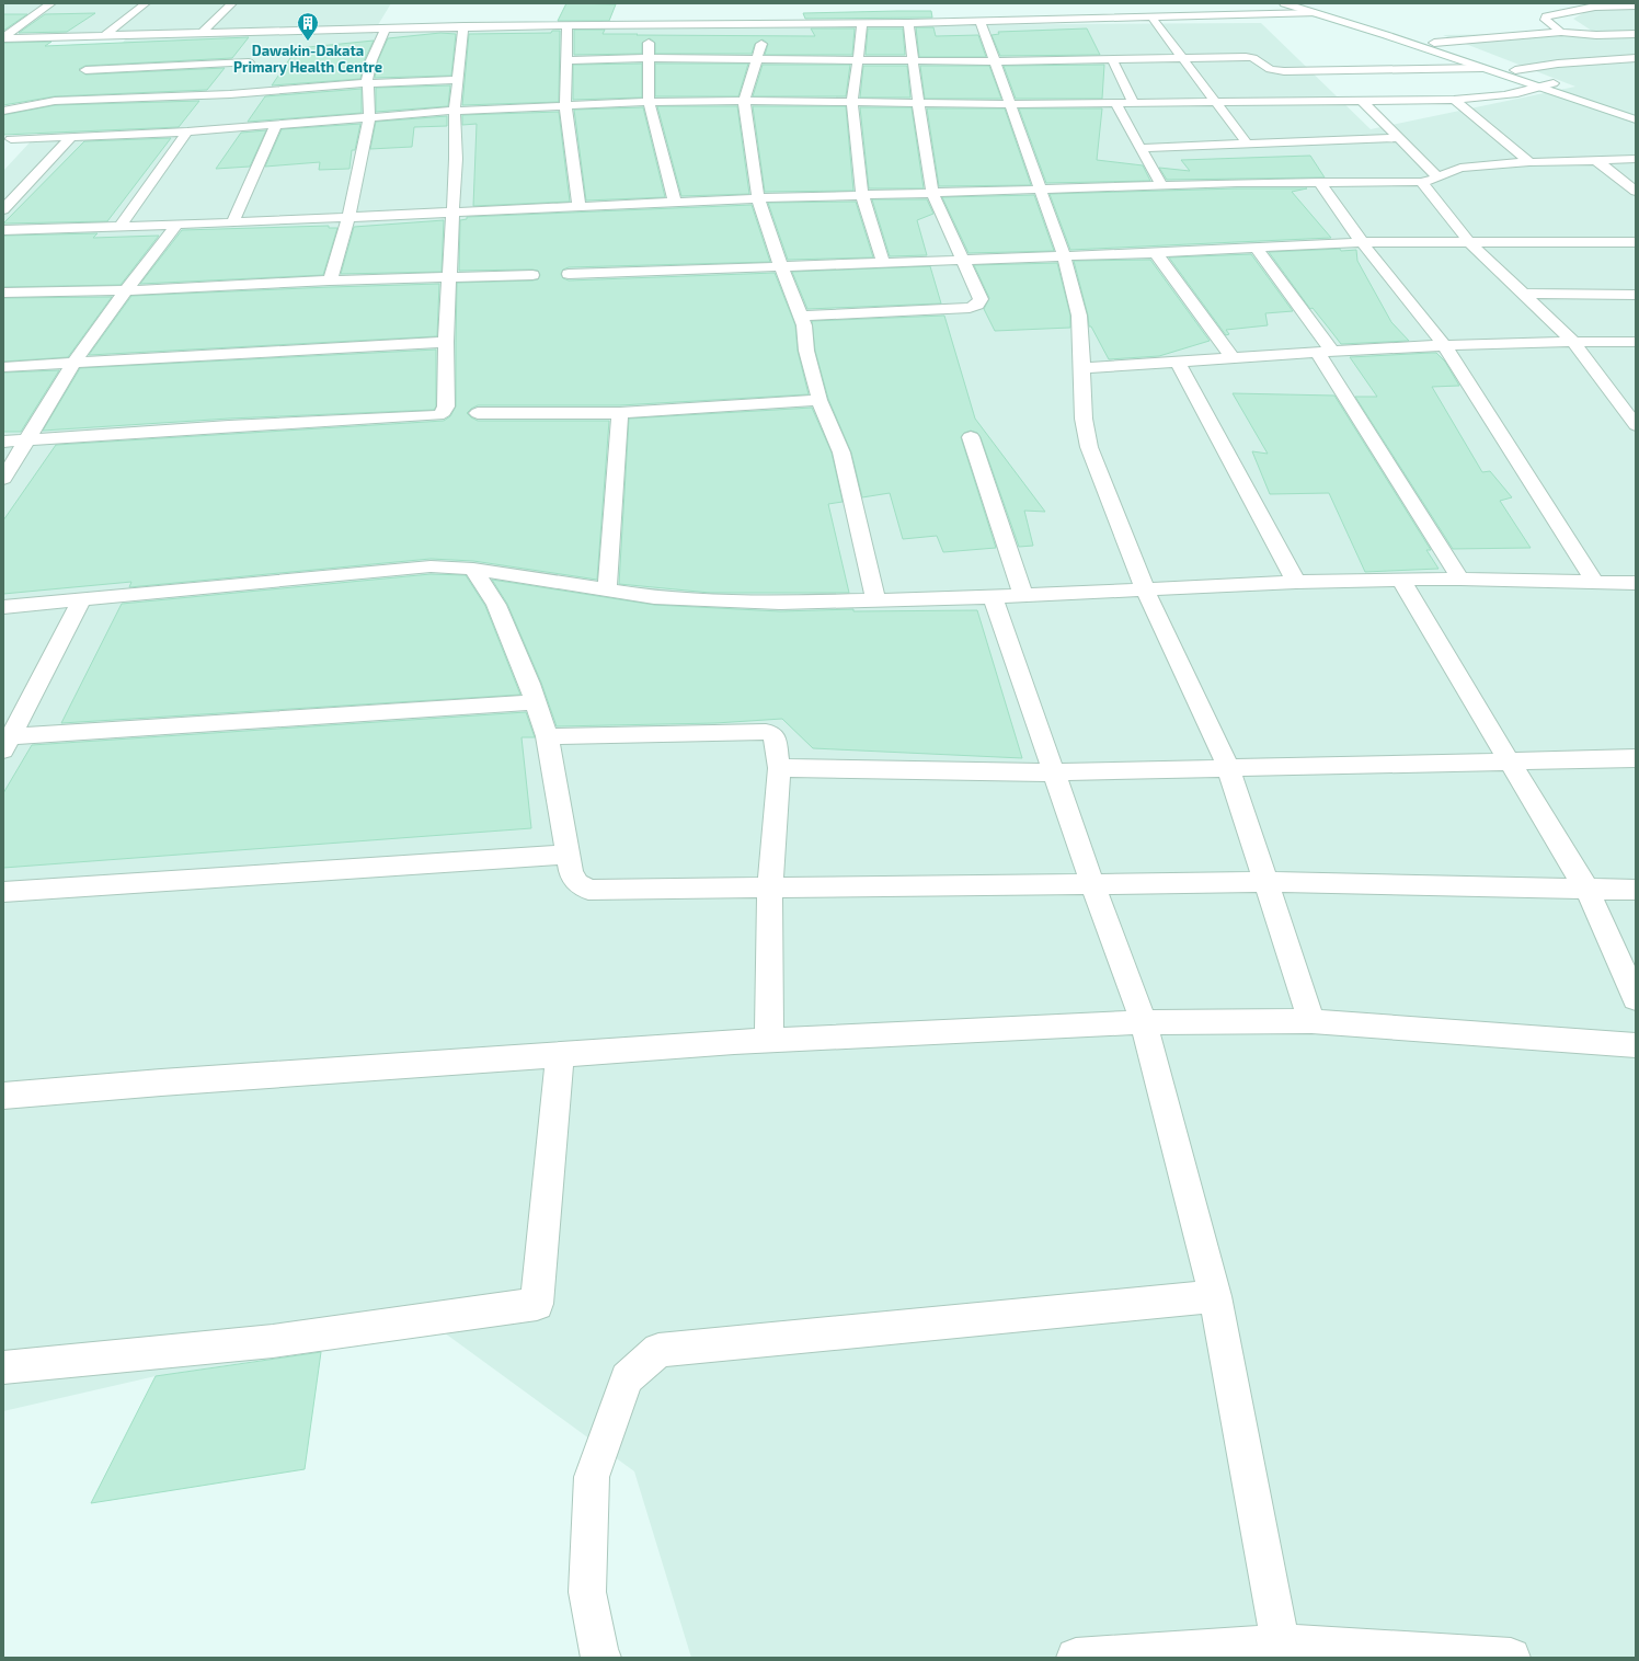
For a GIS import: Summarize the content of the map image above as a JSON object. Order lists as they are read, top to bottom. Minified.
{"places":{"building":["Dawakin-Dakata Primary Health Centre"]}}
